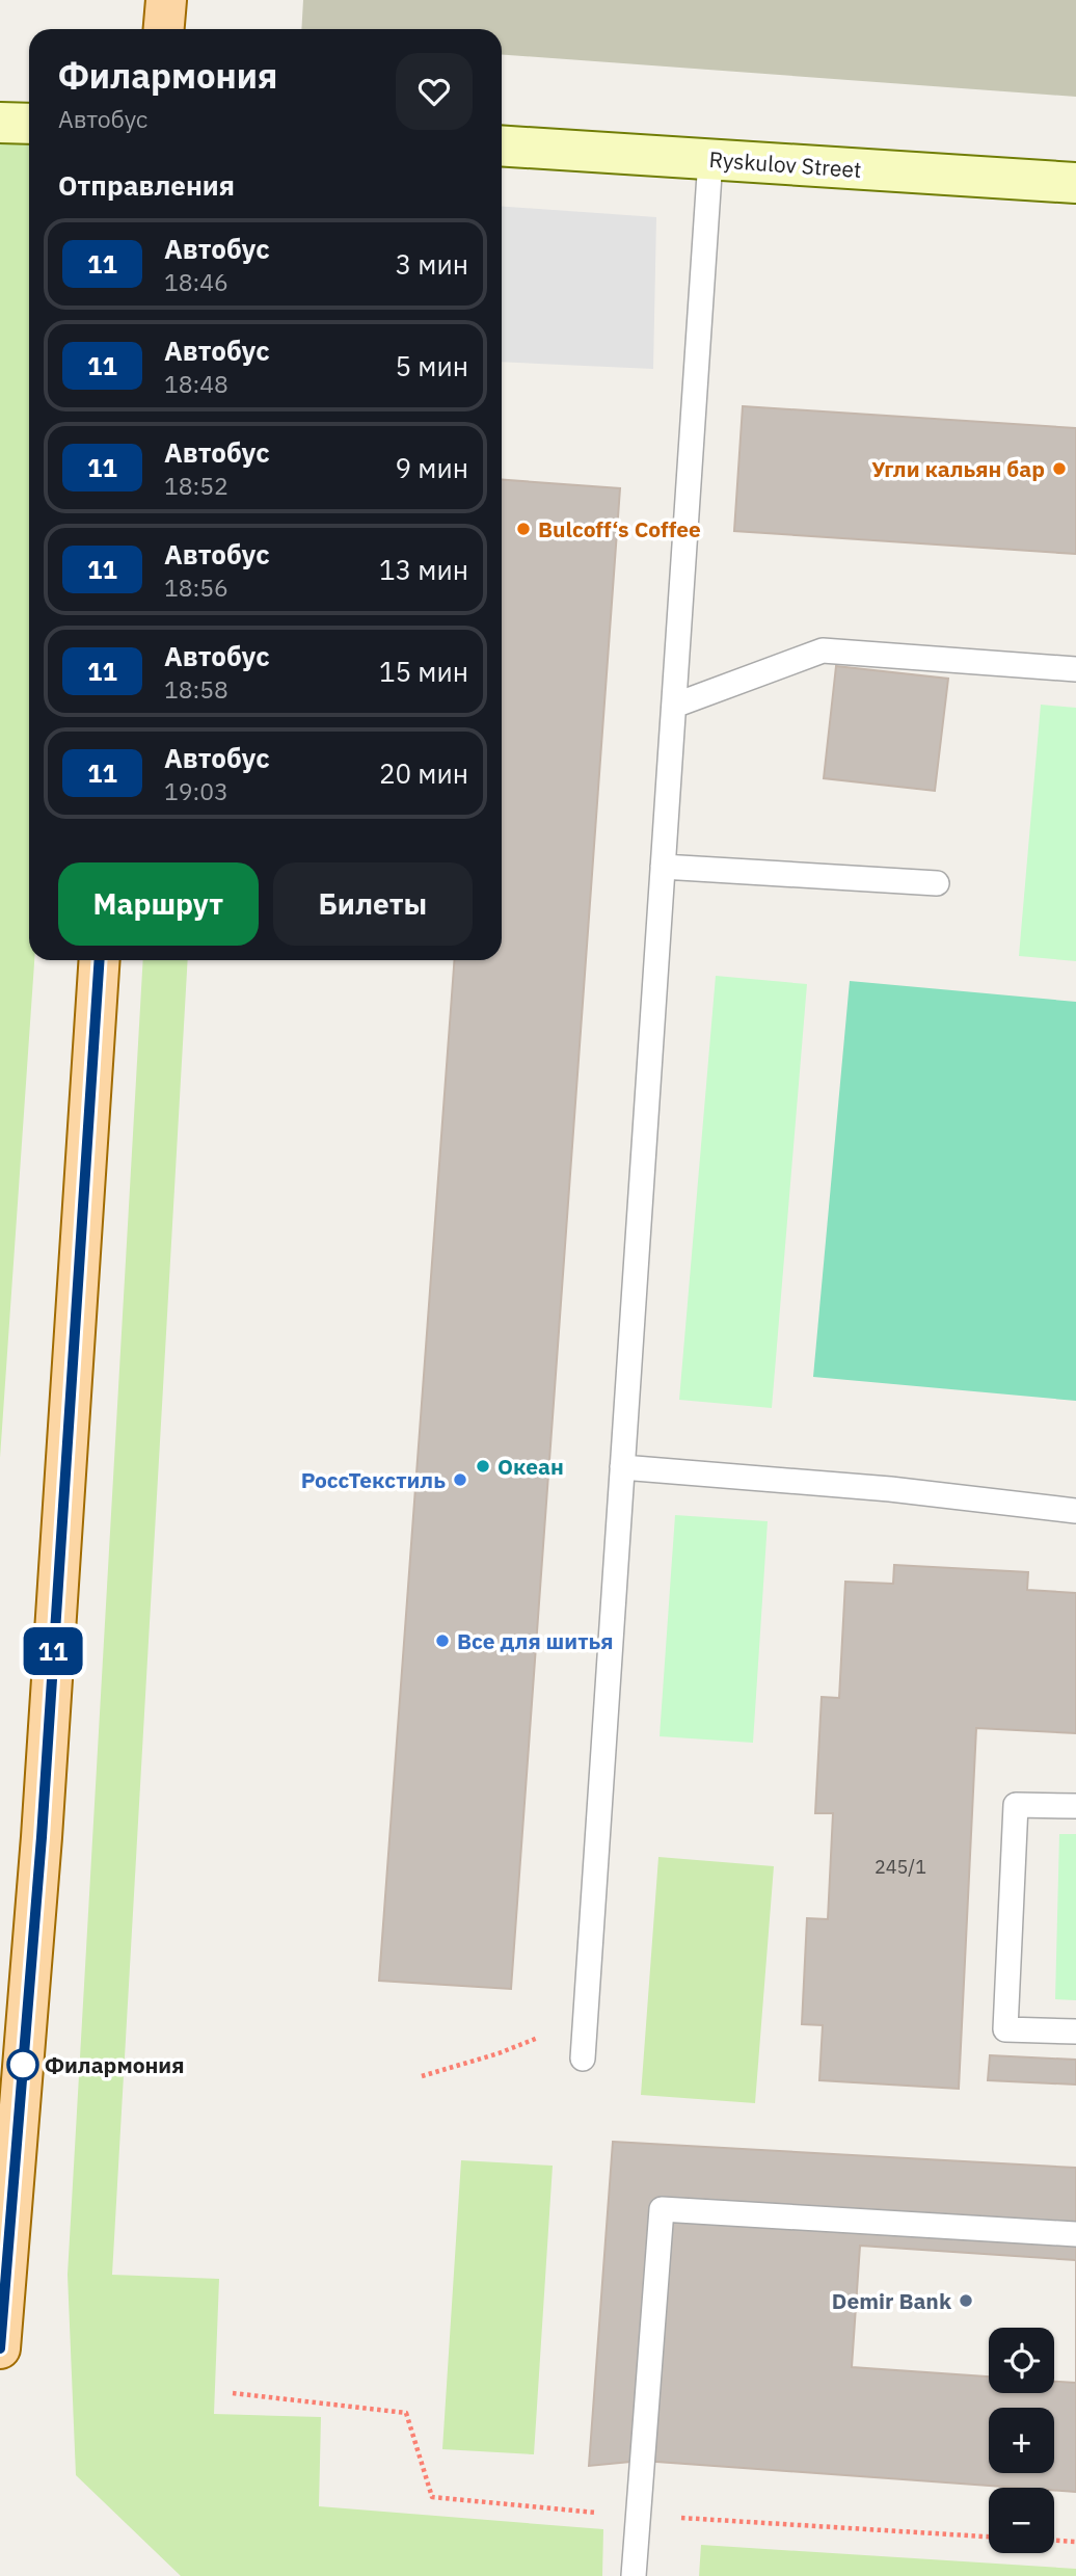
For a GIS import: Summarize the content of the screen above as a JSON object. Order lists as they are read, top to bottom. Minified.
{"streets":{"street":["Ryskulov Street"]},"places":["Угли кальян бар","Bulcoff‘s Coffee","Океан","РоссТекстиль","Все для шитья","Филармония","Demir Bank"],"lines":["bus line 11"],"house_numbers":["245/1"],"page":{"on_map":"11","heading":[["Филармония","Автобус"],"Отправления"],"list":[{"mark":"11","name":"Автобус","note":"18:46","value":"3 мин"},{"mark":"11","name":"Автобус","note":"18:48","value":"5 мин"},{"mark":"11","name":"Автобус","note":"18:52","value":"9 мин"},{"mark":"11","name":"Автобус","note":"18:56","value":"13 мин"},{"mark":"11","name":"Автобус","note":"18:58","value":"15 мин"},{"mark":"11","name":"Автобус","note":"19:03","value":"20 мин"}],"buttons":["Маршрут","Билеты"],"map_buttons":["+","−"]}}
